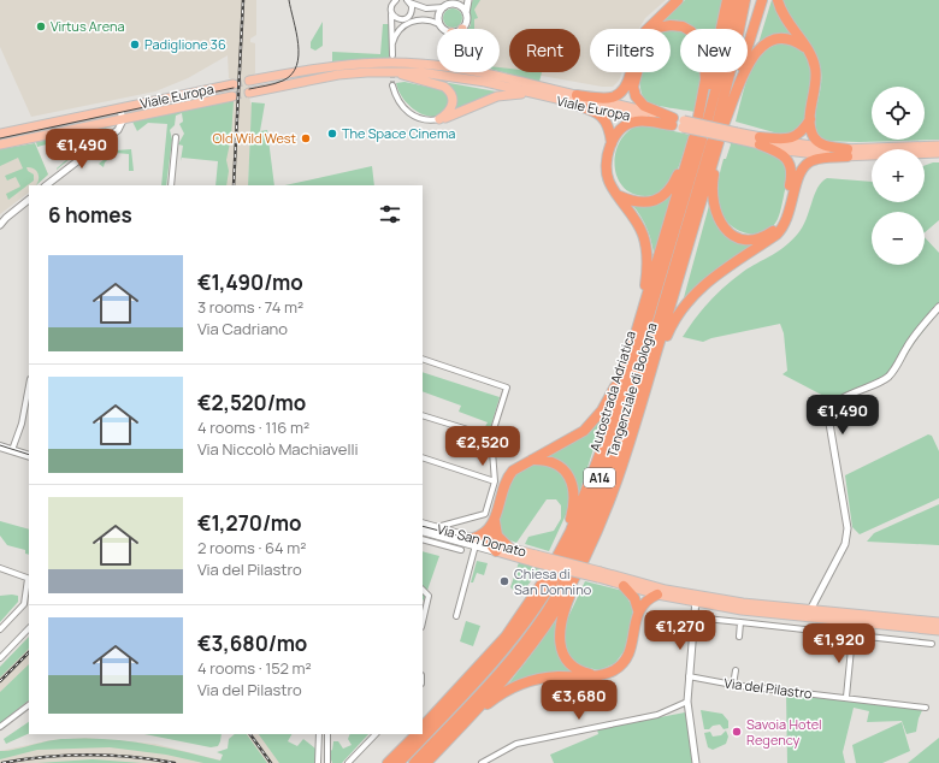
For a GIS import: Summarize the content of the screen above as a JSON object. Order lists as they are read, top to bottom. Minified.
{"streets":{"highway":["Tangenziale di Bologna","Autostrada Adriatica","A14"],"main road":["Viale Europa","Via San Donato"],"street":["Via del Pilastro"]},"crossings":[["Tangenziale di Bologna","Autostrada Adriatica"]],"places":["Virtus Arena","Padiglione 36","The Space Cinema","Old Wild West","Chiesa di San Donnino","Savoia Hotel Regency"],"page":{"chip":["Buy","Rent","Filters","New"],"map_buttons":["+","−"],"price":["€1,490","€1,490","€2,520","€1,270","€1,920","€3,680"],"heading":"6 homes","list":[{"name":"€1,490/mo","note":"3 rooms · 74 m² · Via Cadriano"},{"name":"€2,520/mo","note":"4 rooms · 116 m² · Via Niccolò Machiavelli"},{"name":"€1,270/mo","note":"2 rooms · 64 m² · Via del Pilastro"},{"name":"€3,680/mo","note":"4 rooms · 152 m² · Via del Pilastro"}]}}
